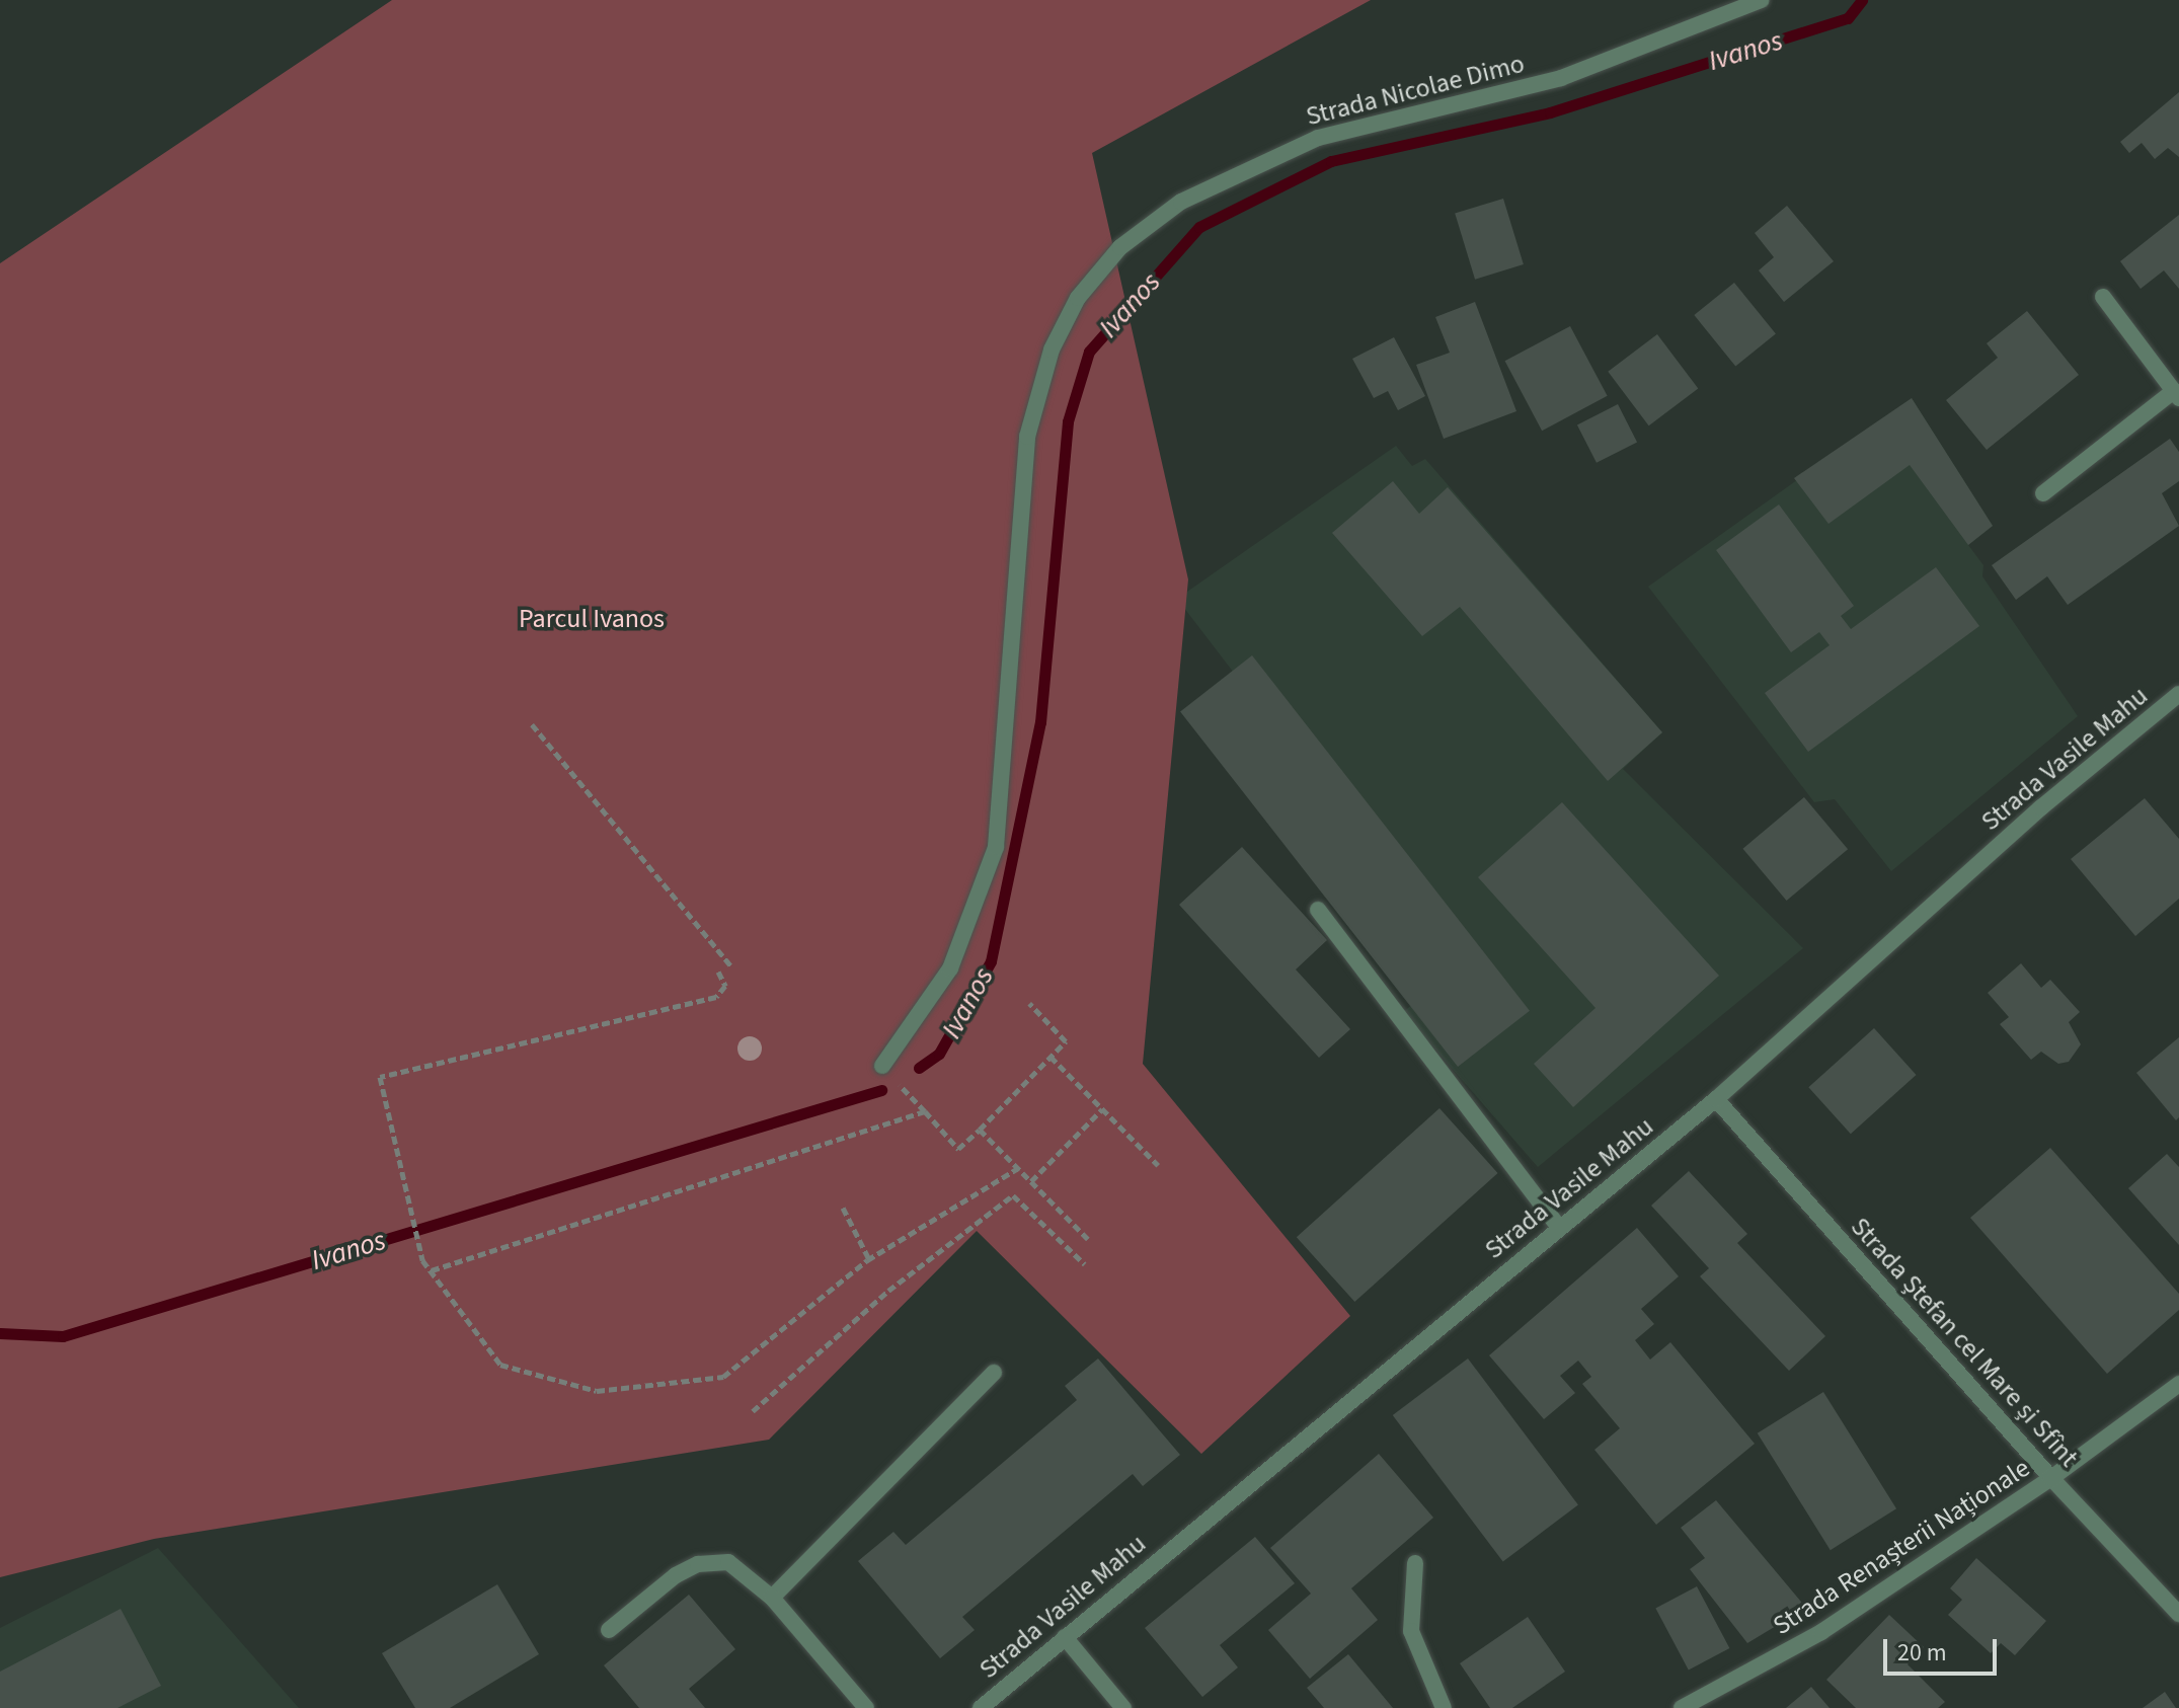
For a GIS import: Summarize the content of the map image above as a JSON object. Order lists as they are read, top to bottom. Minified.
{"streets":{"street":["Strada Nicolae Dimo","Strada Vasile Mahu","Strada Ștefan cel Mare și Sfînt","Strada Renașterii Naționale"]},"crossings":[["Strada Vasile Mahu","Strada Ștefan cel Mare și Sfînt"],["Strada Ștefan cel Mare și Sfînt","Strada Renașterii Naționale"]],"water":["Ivanos"],"parks":["Parcul Ivanos"],"scale_bar":"20 m"}
